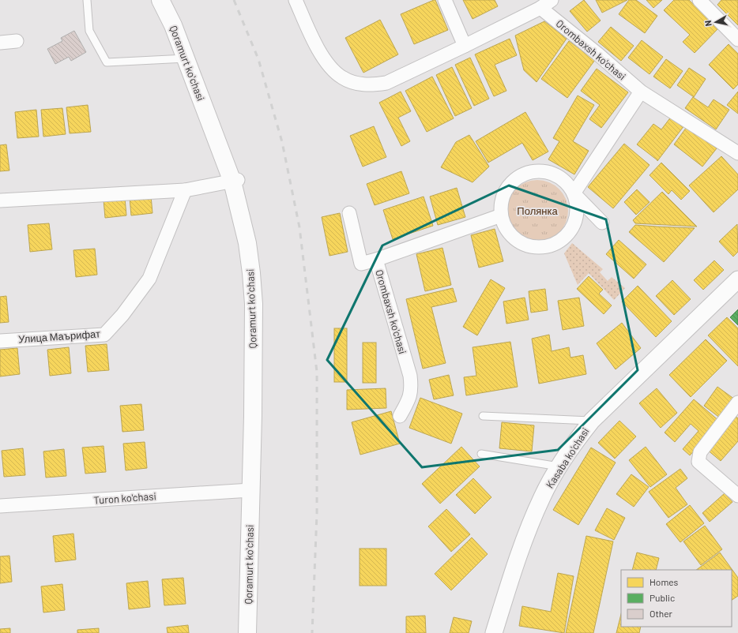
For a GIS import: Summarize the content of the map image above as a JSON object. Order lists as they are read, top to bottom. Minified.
{"streets":{"main road":["Qoramurt koʻchasi"],"street":["Orombaxsh ko'chasi","Улица Маърифат","Kasaba ko'chasi","Turon ko'chasi"]},"crossings":[["Qoramurt koʻchasi","Turon ko'chasi"]],"parks":["Полянка"],"legend":["Homes","Public","Other"],"north":"left"}
